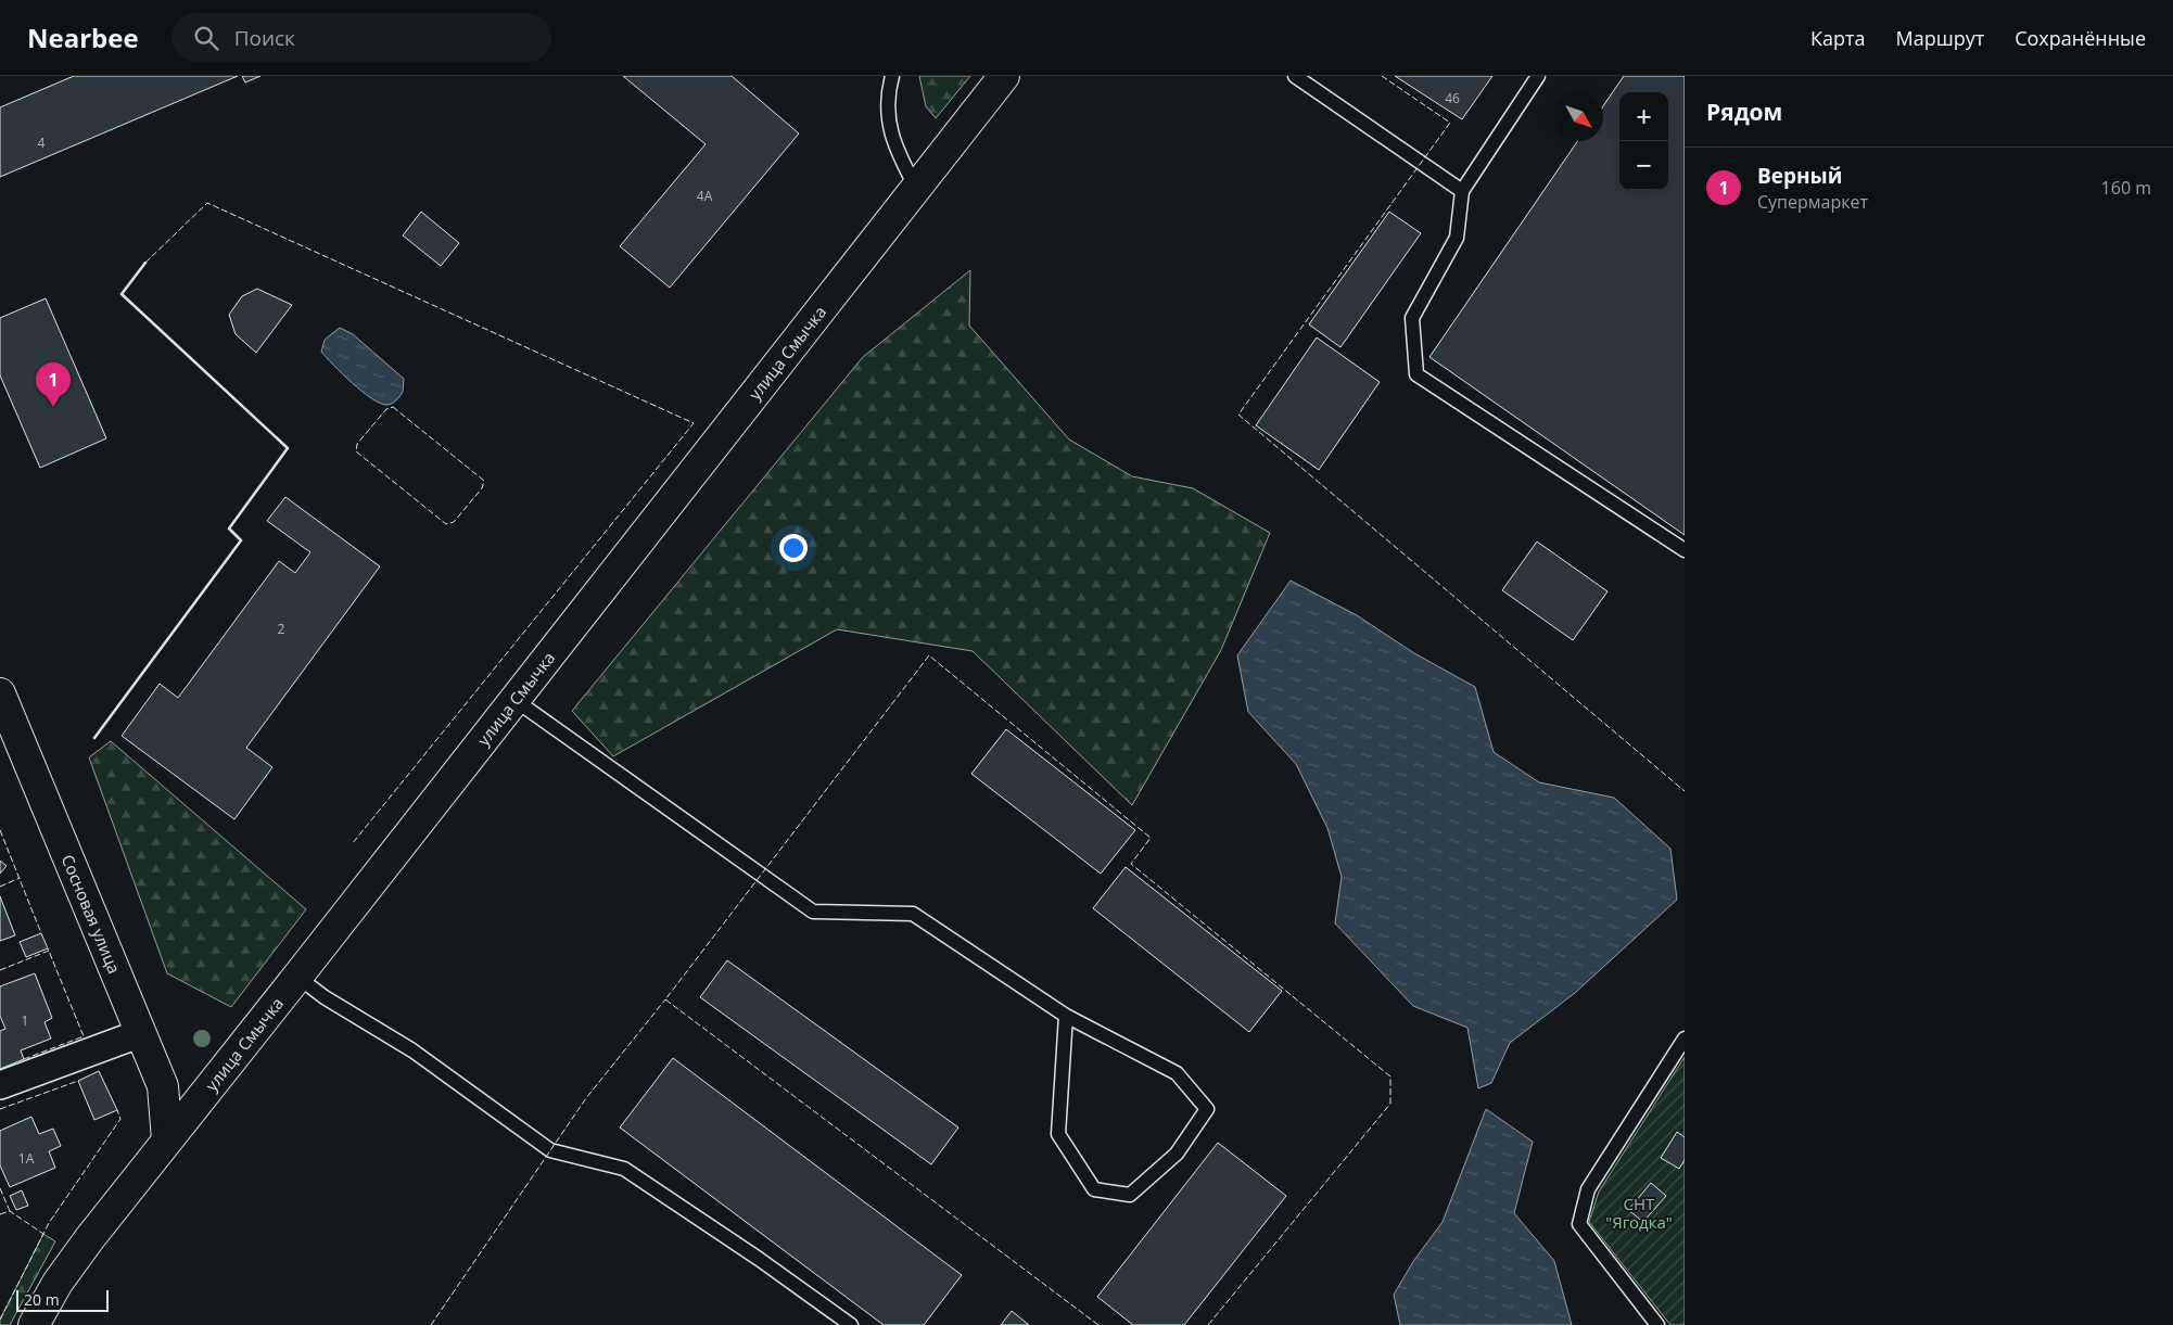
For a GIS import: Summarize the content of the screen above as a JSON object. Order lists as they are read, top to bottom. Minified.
{"streets":{"street":["улица Смычка","Сосновая улица"]},"crossings":[["улица Смычка","Сосновая улица"]],"parks":["СНТ \"Ягодка\""],"house_numbers":["46","4","4А","2","1","1А"],"scale_bar":"20 m","north":"bottom right","page":{"header":"Nearbee","search":"Поиск","nav":["Карта","Маршрут","Сохранённые"],"heading":"Рядом","map_buttons":["+","−"],"list":[{"mark":"1","name":"Верный","note":"Супермаркет","value":"160 m"}],"pins":"1","scale":"20 m"}}
